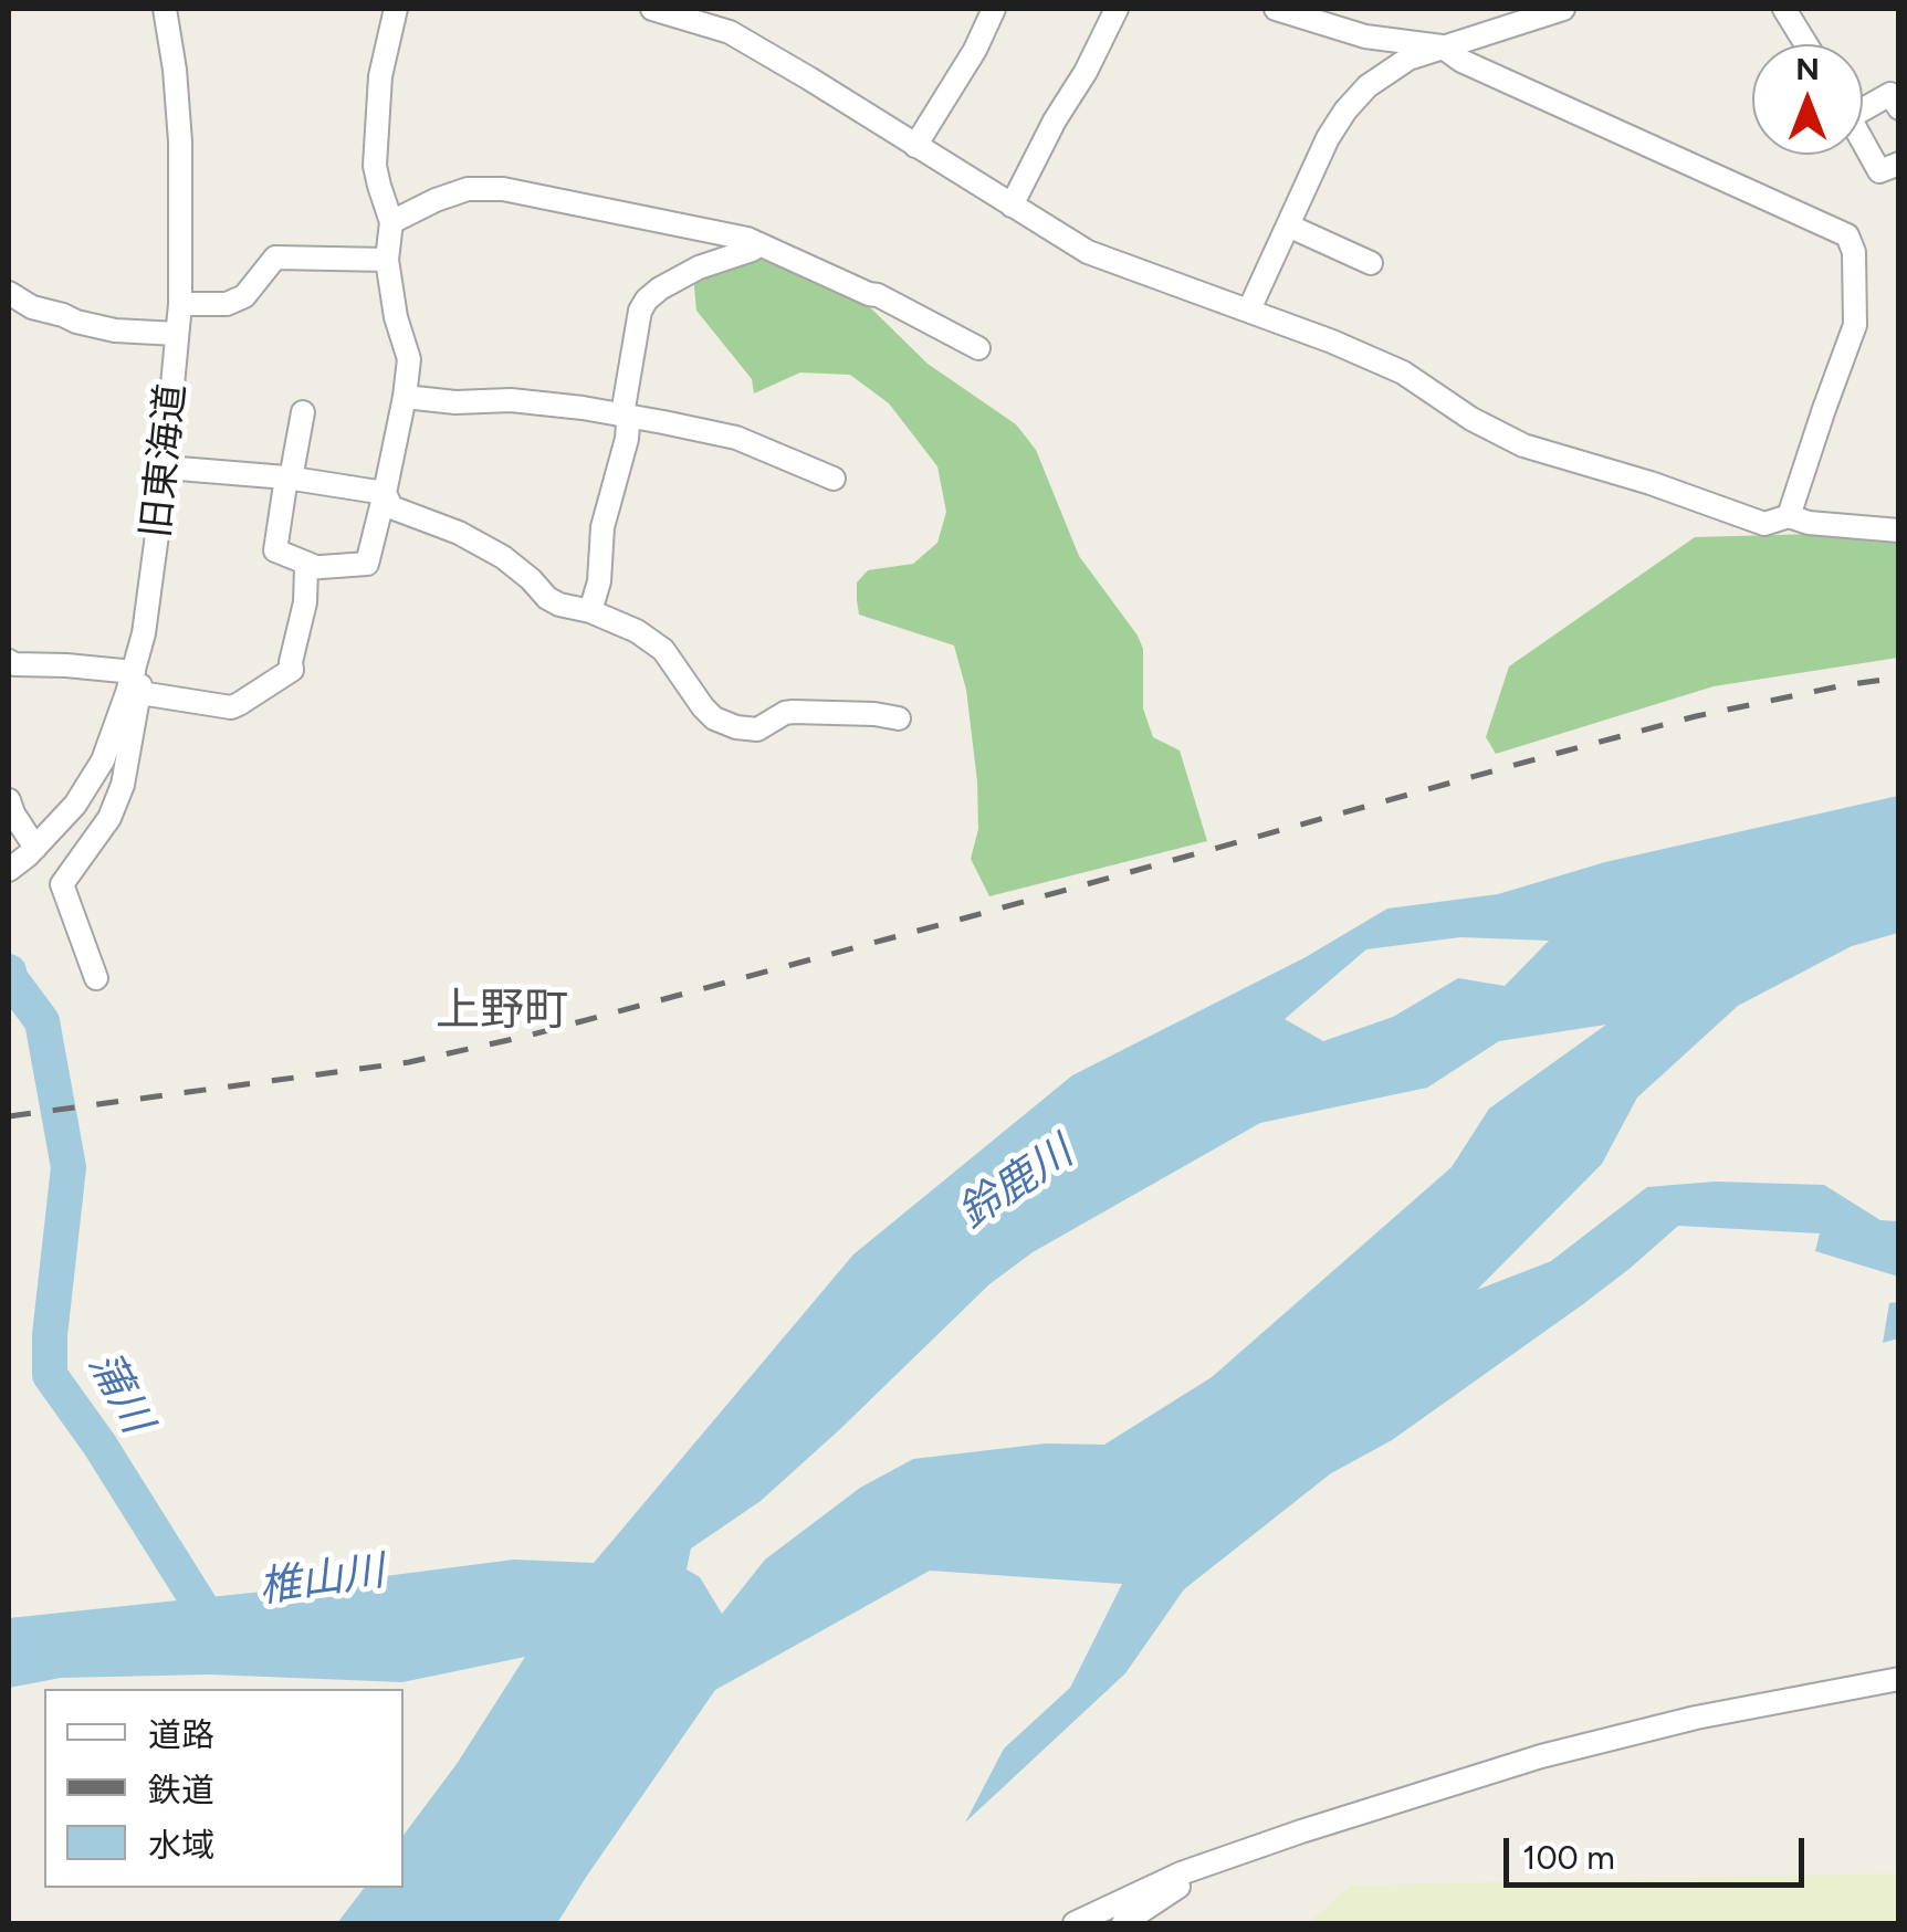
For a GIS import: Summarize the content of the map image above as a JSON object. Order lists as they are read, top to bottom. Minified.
{"streets":{"street":["旧東海道"]},"districts":["上野町"],"water":["鈴鹿川","蒲川","椎山川"],"legend":["道路","鉄道","水域"],"scale_bar":"100 m","north":"top"}
